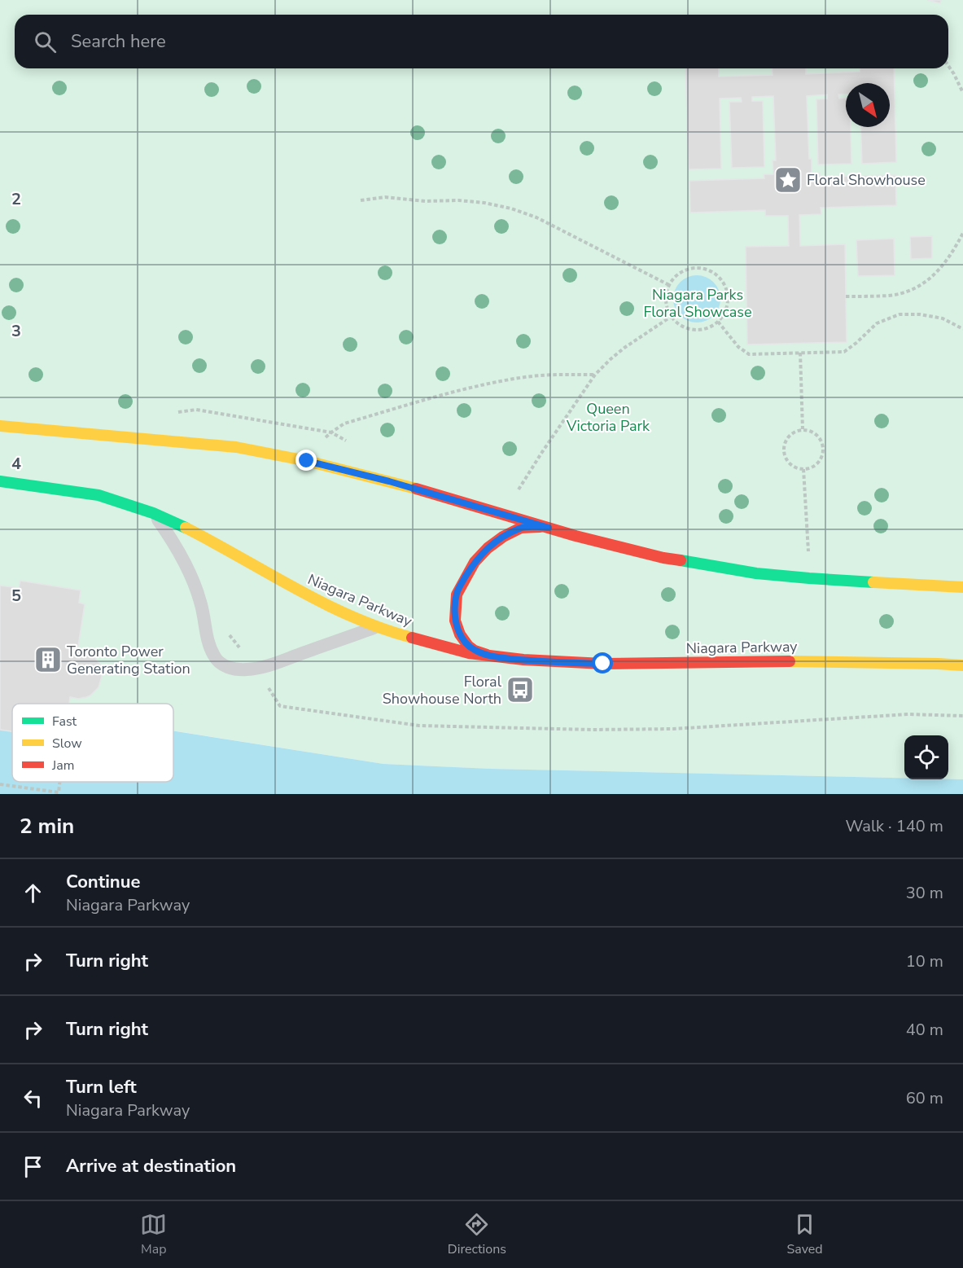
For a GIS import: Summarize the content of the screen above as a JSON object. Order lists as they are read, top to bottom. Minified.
{"streets":{"main road":["Niagara Parkway"]},"parks":["Niagara Parks Floral Showcase","Queen Victoria Park"],"places":{"place":["Floral Showhouse"],"building":["Toronto Power Generating Station"],"bus stop":["Floral Showhouse North"]},"legend":["Fast","Slow","Jam"],"north":"bottom right","page":{"search":"Search here","heading":["2 min","Walk · 140 m"],"list":[["Continue","Niagara Parkway","30 m"],["Turn right","10 m"],["Turn right","40 m"],["Turn left","Niagara Parkway","60 m"],"Arrive at destination"],"nav":["Map","Directions","Saved"]},"grid":{"rows":["2","3","4","5"]}}
